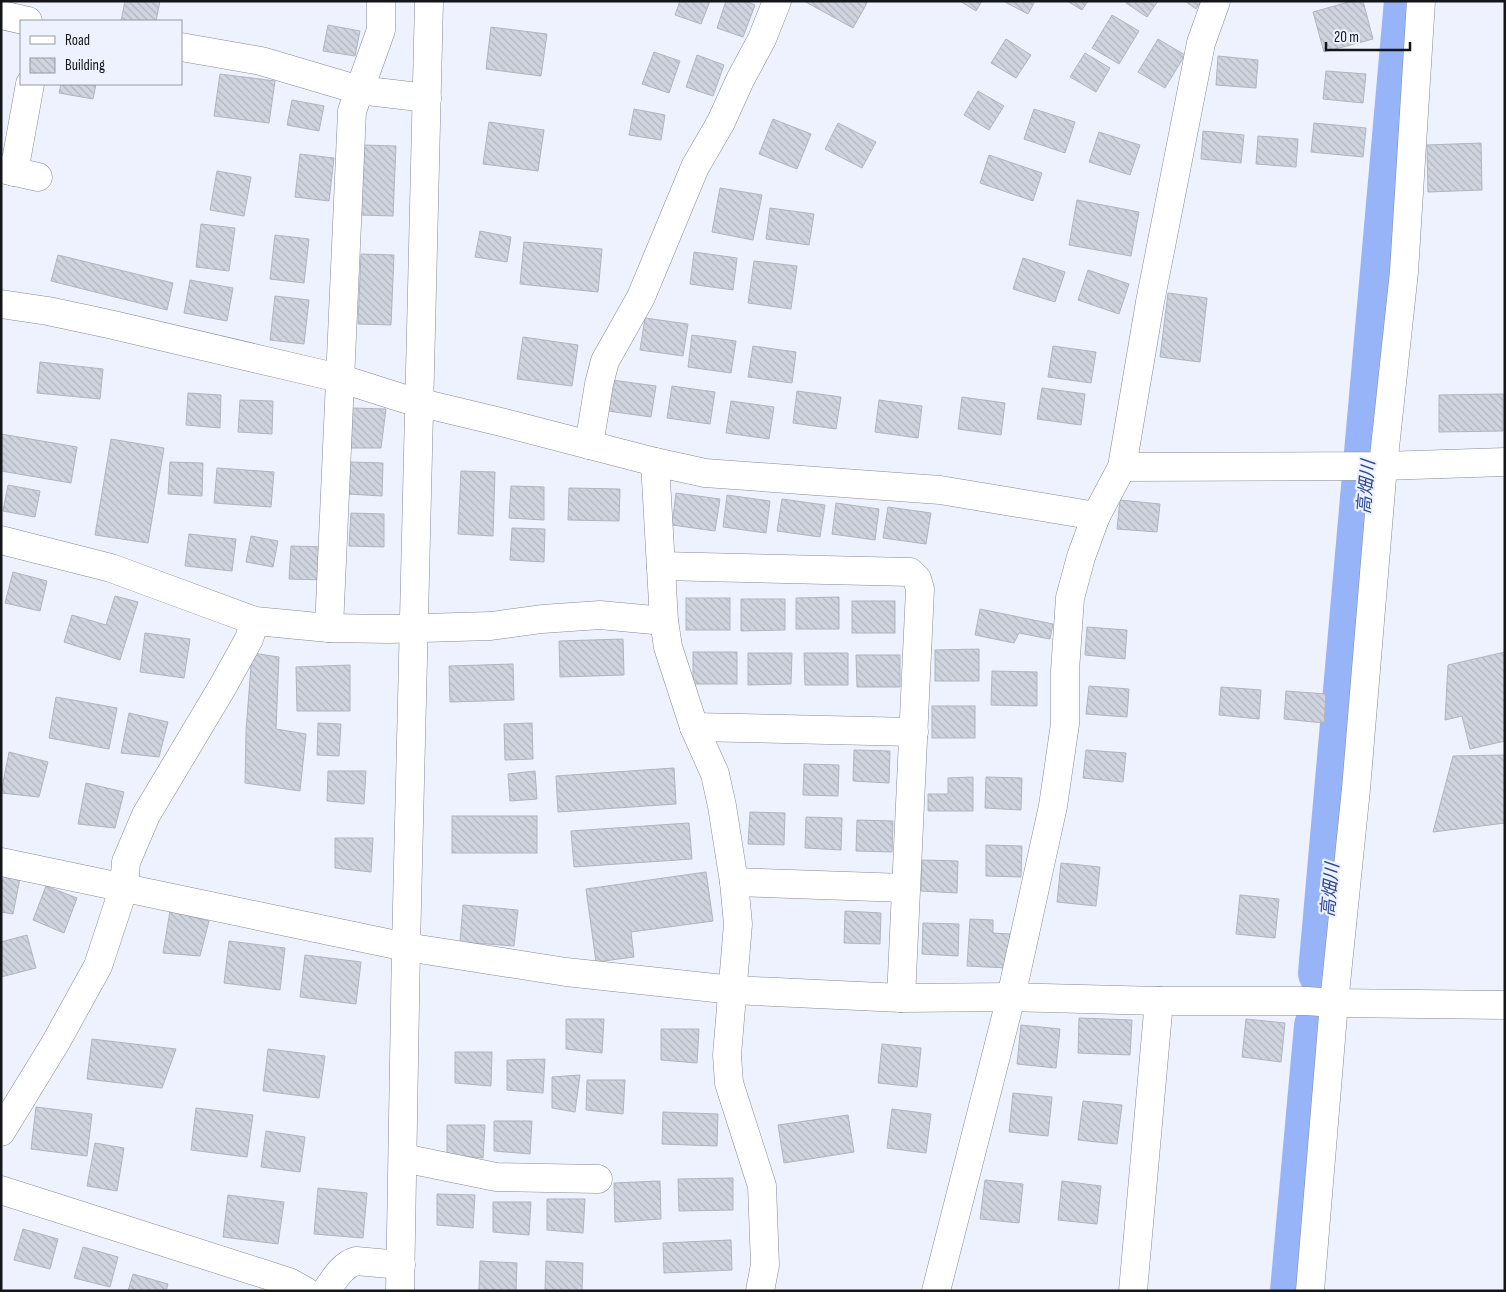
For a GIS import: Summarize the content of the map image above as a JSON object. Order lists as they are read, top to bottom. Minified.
{"water":["高畑川"],"legend":["Road","Building"],"scale_bar":"20 m"}
